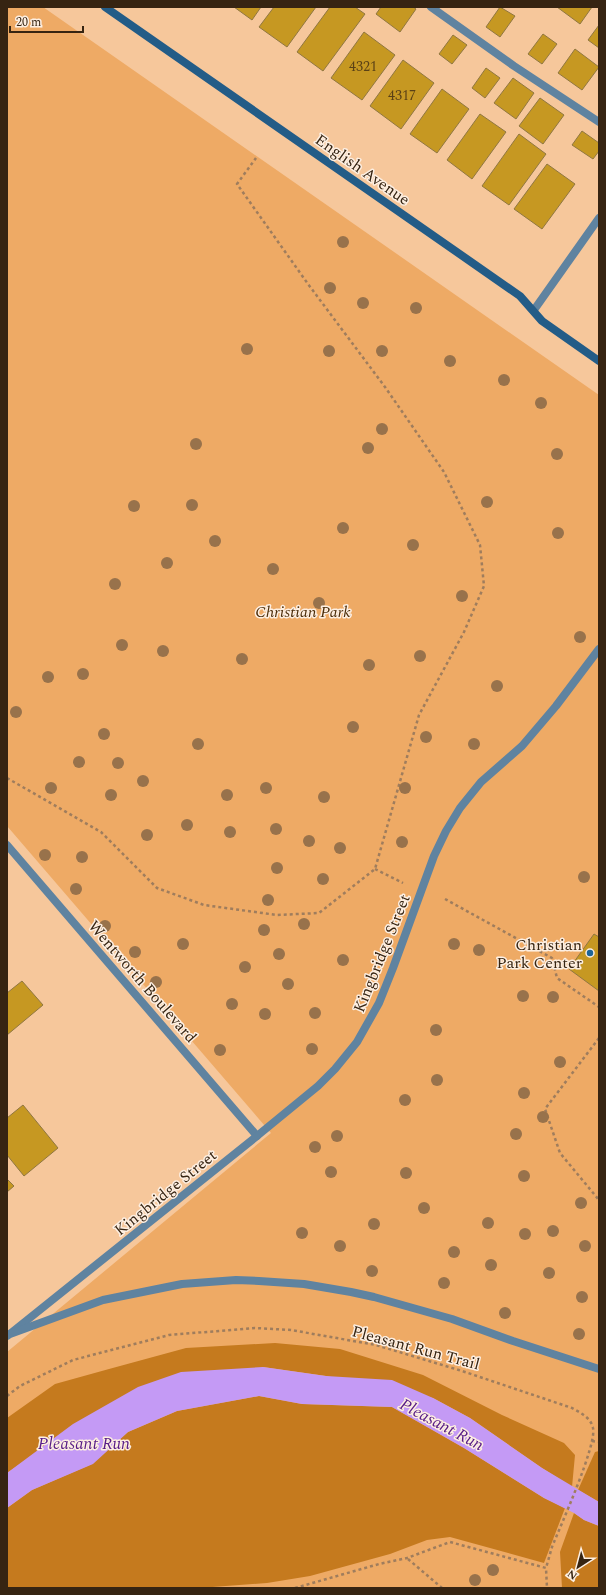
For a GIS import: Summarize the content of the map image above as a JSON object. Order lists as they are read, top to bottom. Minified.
{"streets":{"main road":["English Avenue"],"street":["Kingbridge Street","Wentworth Boulevard"],"path":["Pleasant Run Trail"]},"crossings":[["Kingbridge Street","Wentworth Boulevard"]],"water":["Pleasant Run"],"parks":["Christian Park"],"places":["Christian Park Center"],"house_numbers":["4321","4317"],"scale_bar":"20 m","north":"bottom left"}
